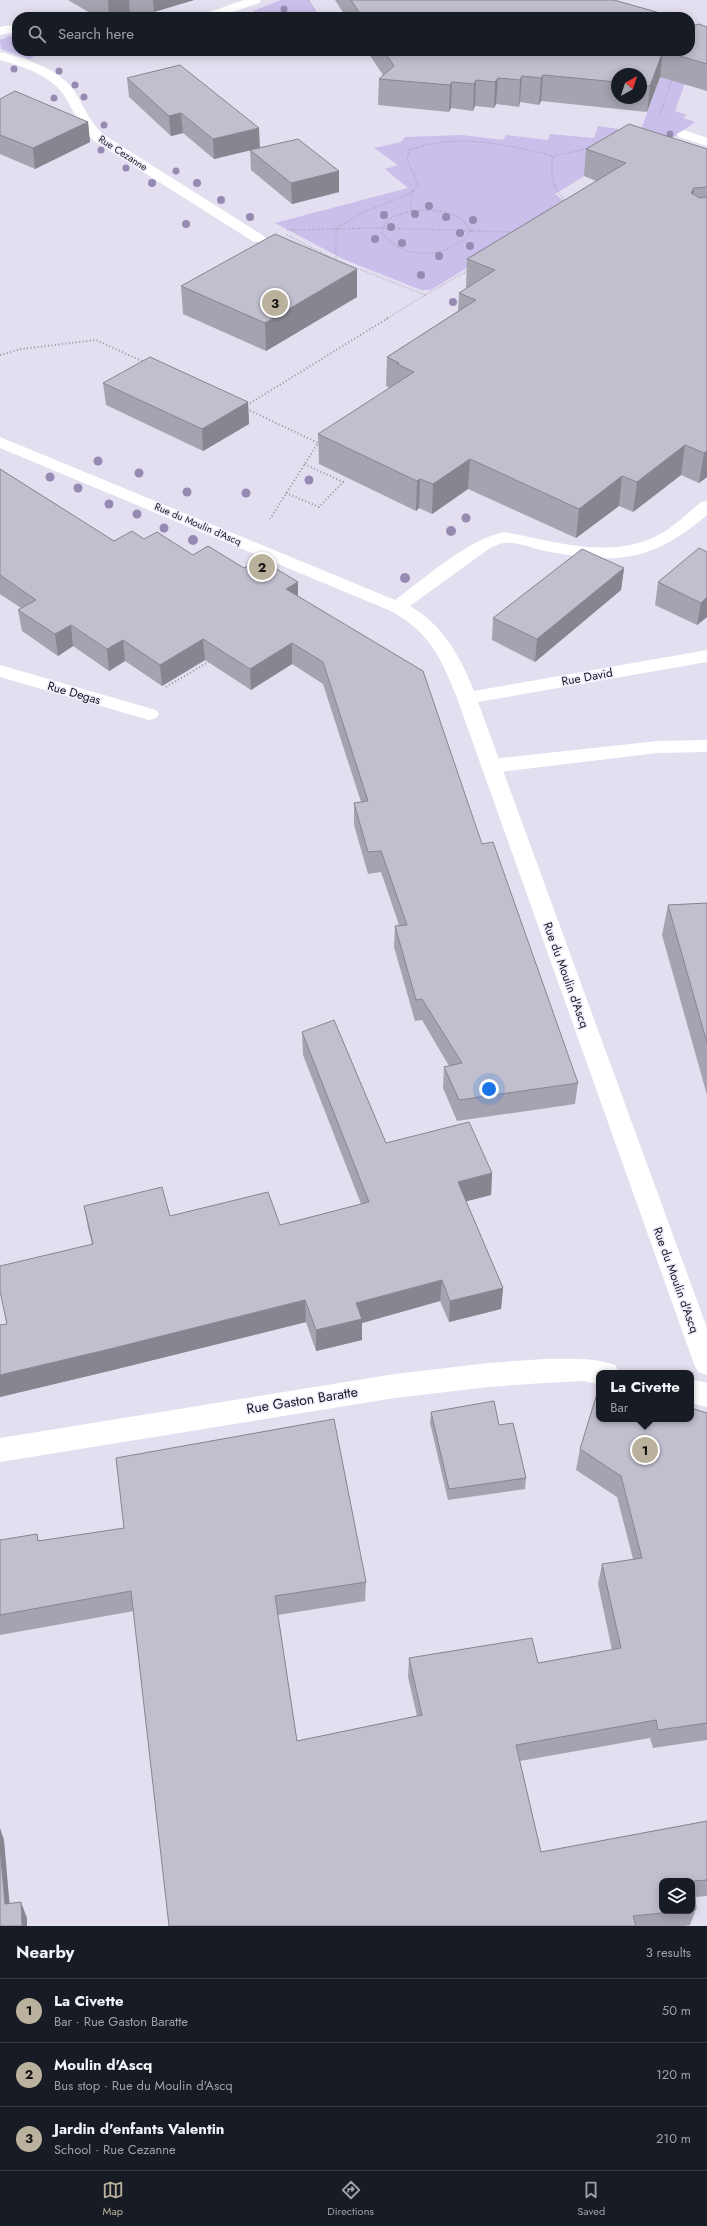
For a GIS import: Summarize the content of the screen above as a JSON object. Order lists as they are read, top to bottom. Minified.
{"streets":{"street":["Rue Cezanne","Rue du Moulin d'Ascq","Rue David","Rue Degas","Rue Gaston Baratte"]},"crossings":[["Rue du Moulin d'Ascq","Rue David"]],"north":"top right","page":{"search":"Search here","pins":["3","2","1"],"popup":["La Civette","Bar"],"heading":["Nearby","3 results"],"list":[{"mark":"1","name":"La Civette","note":"Bar · Rue Gaston Baratte","value":"50 m"},{"mark":"2","name":"Moulin d'Ascq","note":"Bus stop · Rue du Moulin d'Ascq","value":"120 m"},{"mark":"3","name":"Jardin d'enfants Valentin","note":"School · Rue Cezanne","value":"210 m"}],"nav":["Map","Directions","Saved"]}}
